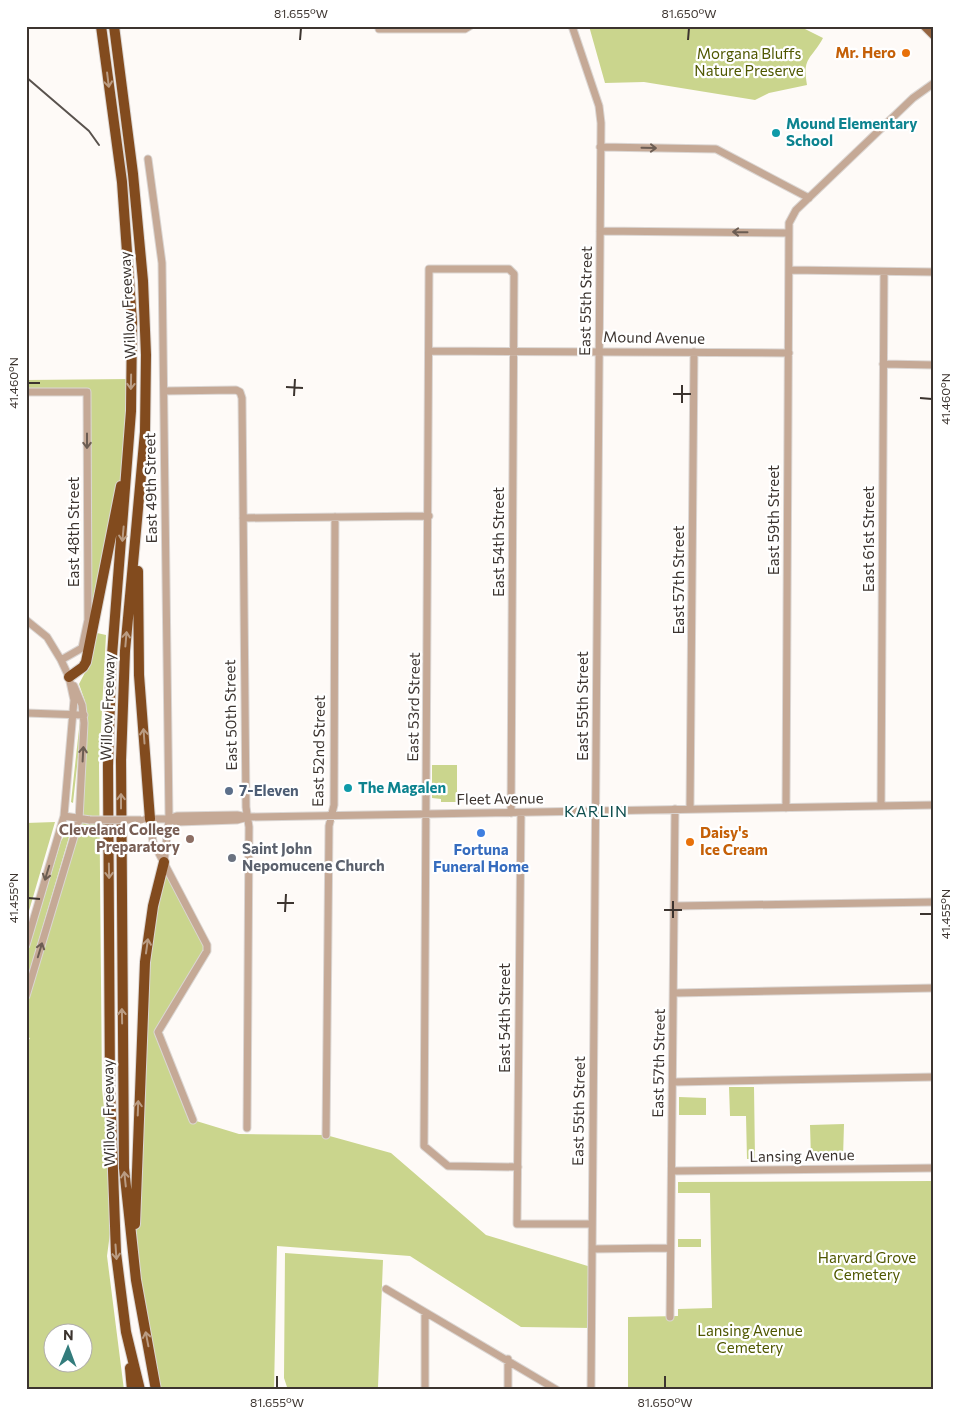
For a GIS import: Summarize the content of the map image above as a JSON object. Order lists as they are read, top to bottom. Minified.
{"streets":{"highway":["Willow Freeway"],"street":["East 55th Street","Mound Avenue","East 49th Street","East 59th Street","East 48th Street","East 61st Street","East 54th Street","East 57th Street","East 53rd Street","East 50th Street","East 52nd Street","Fleet Avenue","Lansing Avenue"]},"crossings":[["East 55th Street","Mound Avenue"],["East 55th Street","East 54th Street"],["East 55th Street","Fleet Avenue"],["Mound Avenue","East 59th Street"],["Mound Avenue","East 54th Street"],["Mound Avenue","East 57th Street"],["Mound Avenue","East 53rd Street"],["East 49th Street","East 50th Street"],["East 49th Street","Fleet Avenue"],["East 59th Street","Fleet Avenue"],["East 61st Street","Fleet Avenue"],["East 54th Street","East 53rd Street"],["East 54th Street","Fleet Avenue"],["East 57th Street","Fleet Avenue"],["East 57th Street","Lansing Avenue"],["East 53rd Street","Fleet Avenue"],["East 50th Street","Fleet Avenue"],["East 52nd Street","Fleet Avenue"]],"districts":["KARLIN"],"parks":["Morgana Bluffs Nature Preserve","Harvard Grove Cemetery","Lansing Avenue Cemetery"],"places":["Mr. Hero","Mound Elementary School","The Magalen","7-Eleven","Fortuna Funeral Home","Cleveland College Preparatory","Daisy's Ice Cream","Saint John Nepomucene Church"],"north":"top","coordinates":["81.655°W","81.650°W","41.460°N","41.455°N"]}
